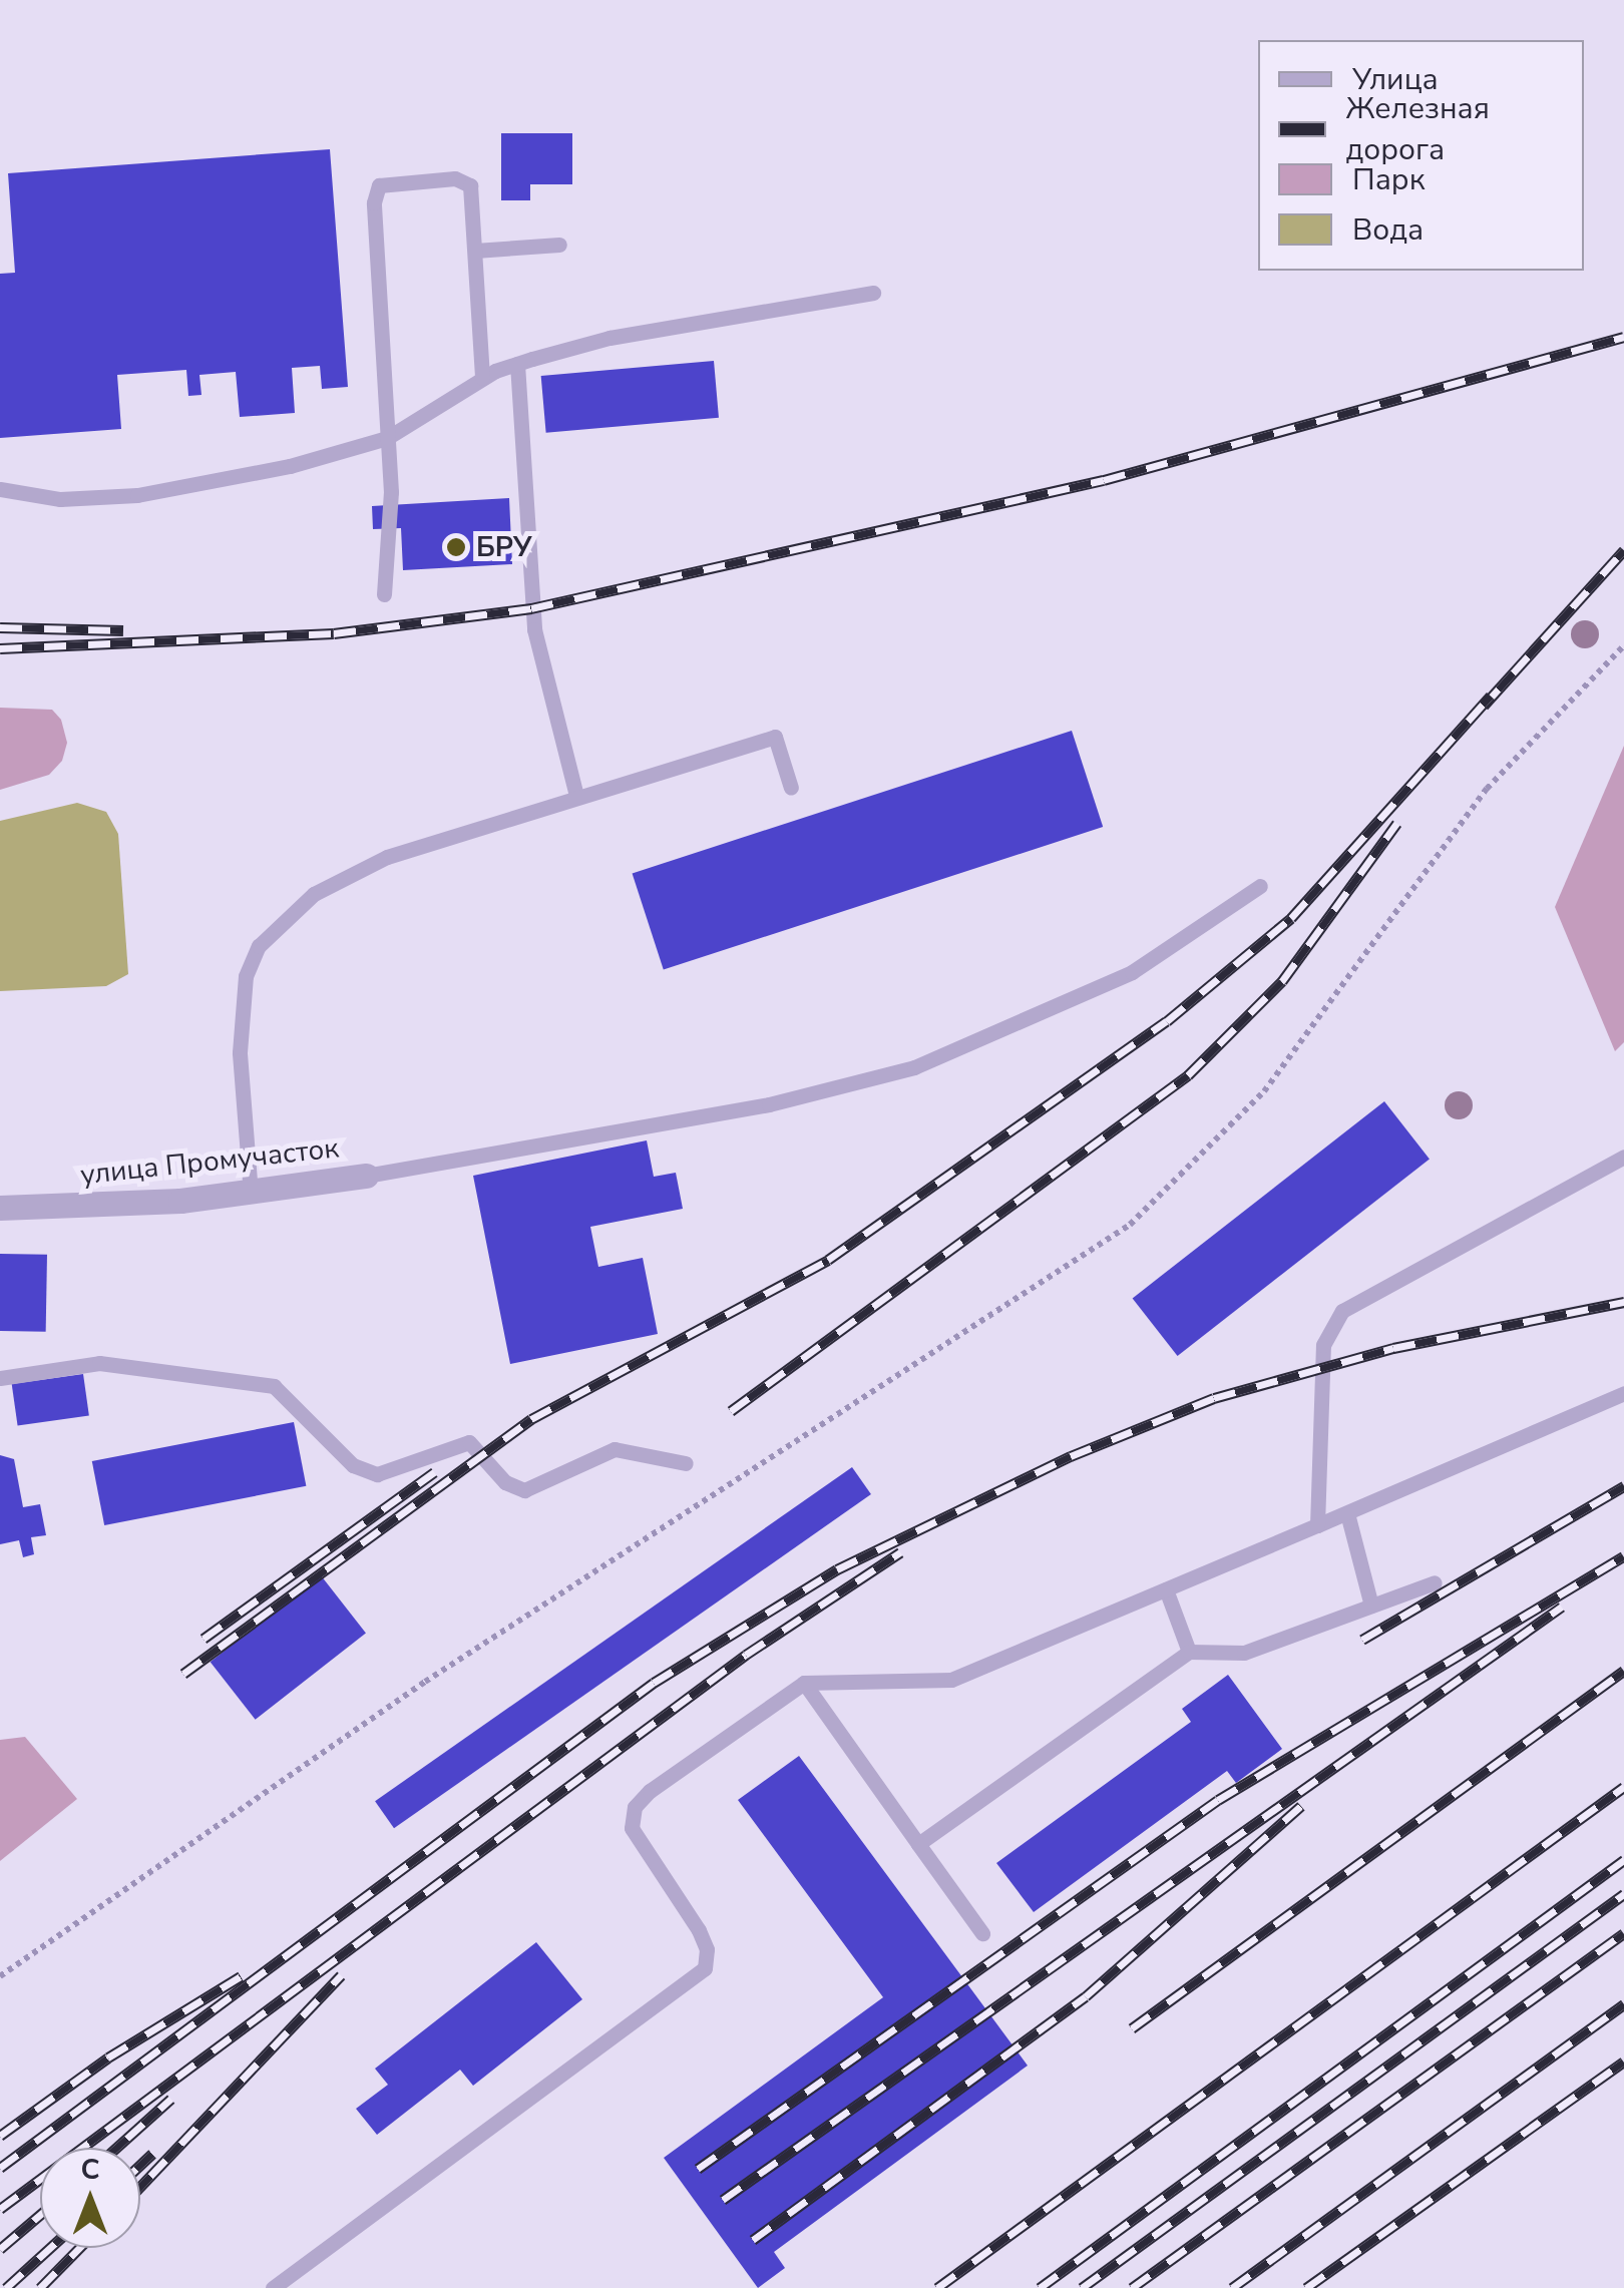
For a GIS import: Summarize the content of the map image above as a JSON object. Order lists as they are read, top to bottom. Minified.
{"streets":{"street":["улица Промучасток"]},"places":["БРУ"],"legend":["Улица","Железная дорога","Парк","Вода"],"north":"top"}
